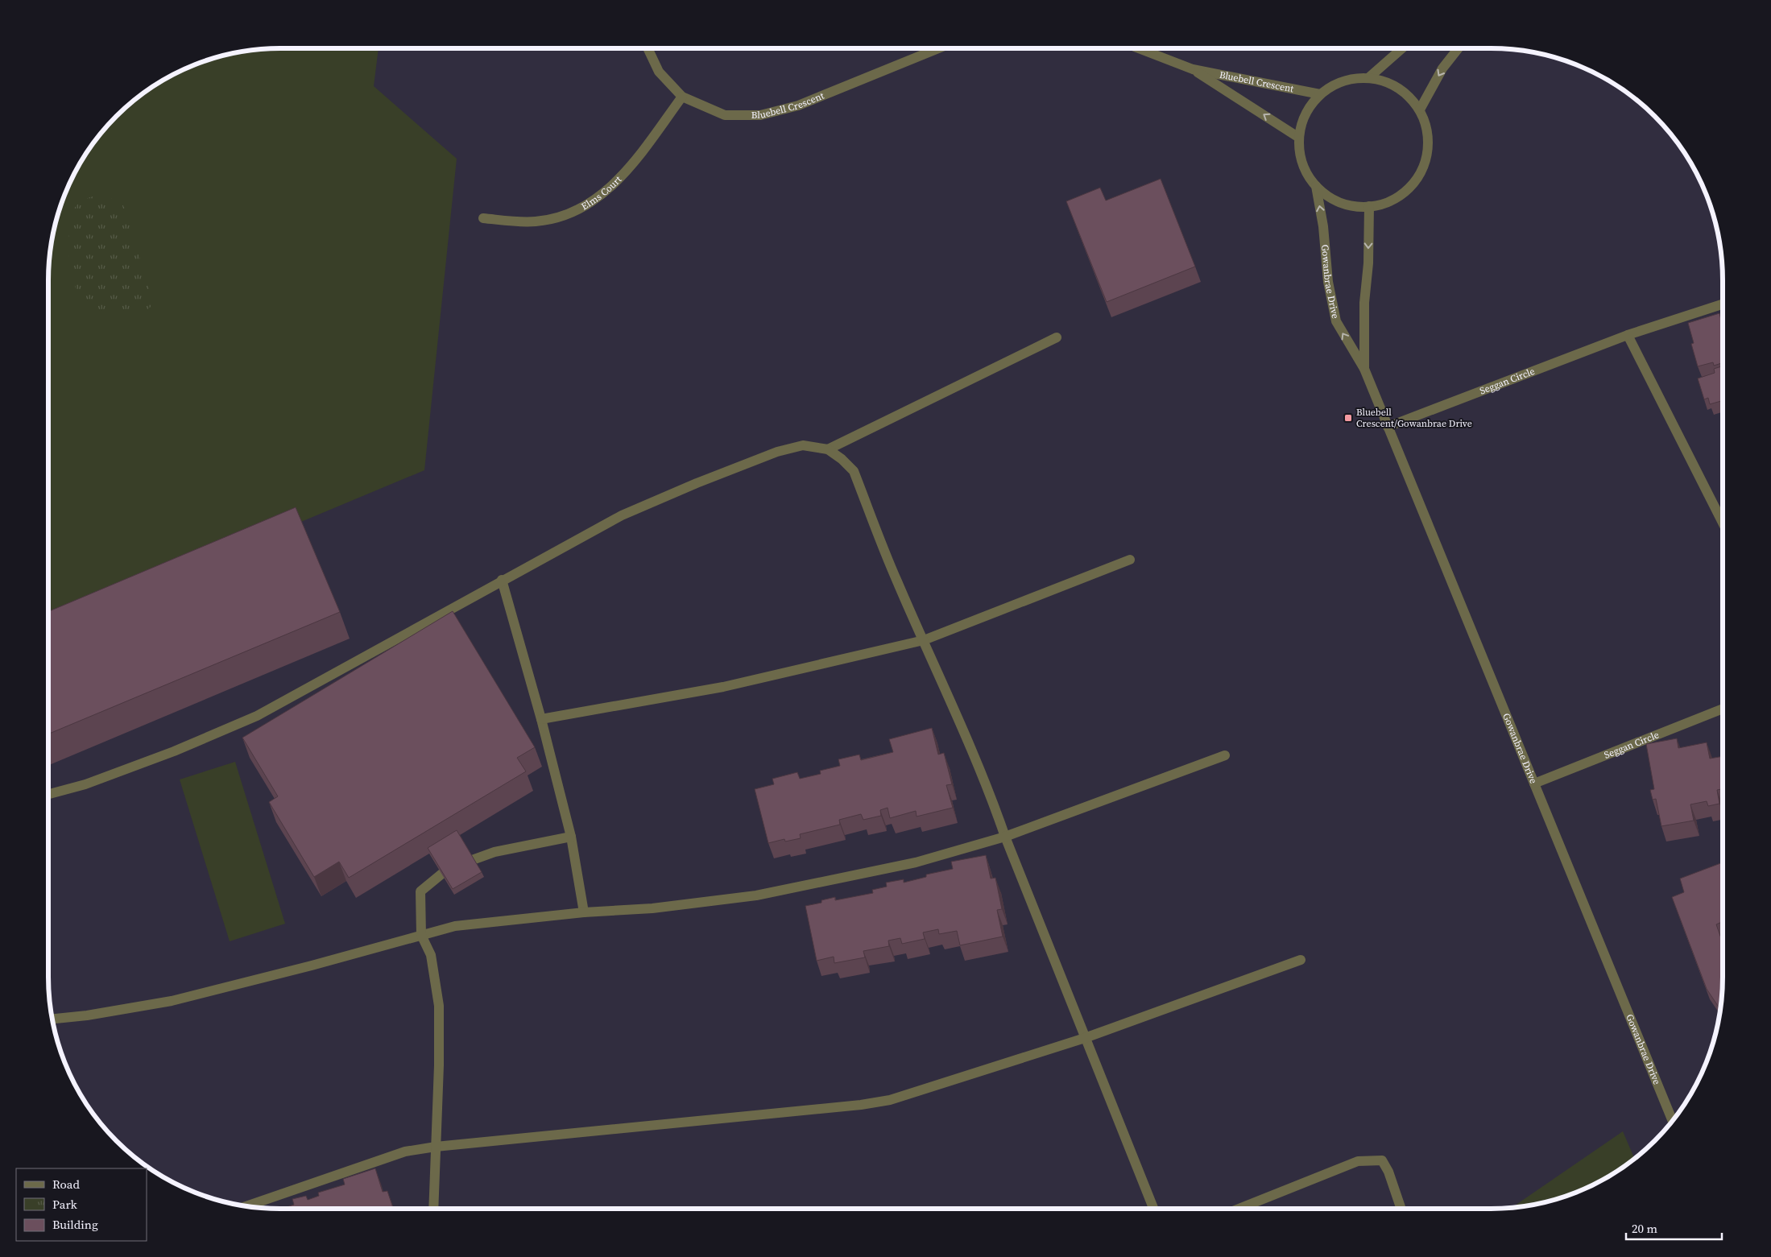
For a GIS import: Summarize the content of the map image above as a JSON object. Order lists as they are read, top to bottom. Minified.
{"streets":{"street":["Bluebell Crescent","Elms Court","Gowanbrae Drive","Seggan Circle"]},"crossings":[["Bluebell Crescent","Elms Court"],["Bluebell Crescent","Gowanbrae Drive"],["Gowanbrae Drive","Seggan Circle"]],"places":{"transit":["Bluebell Crescent/Gowanbrae Drive"]},"legend":["Road","Park","Building"],"scale_bar":"20 m"}
